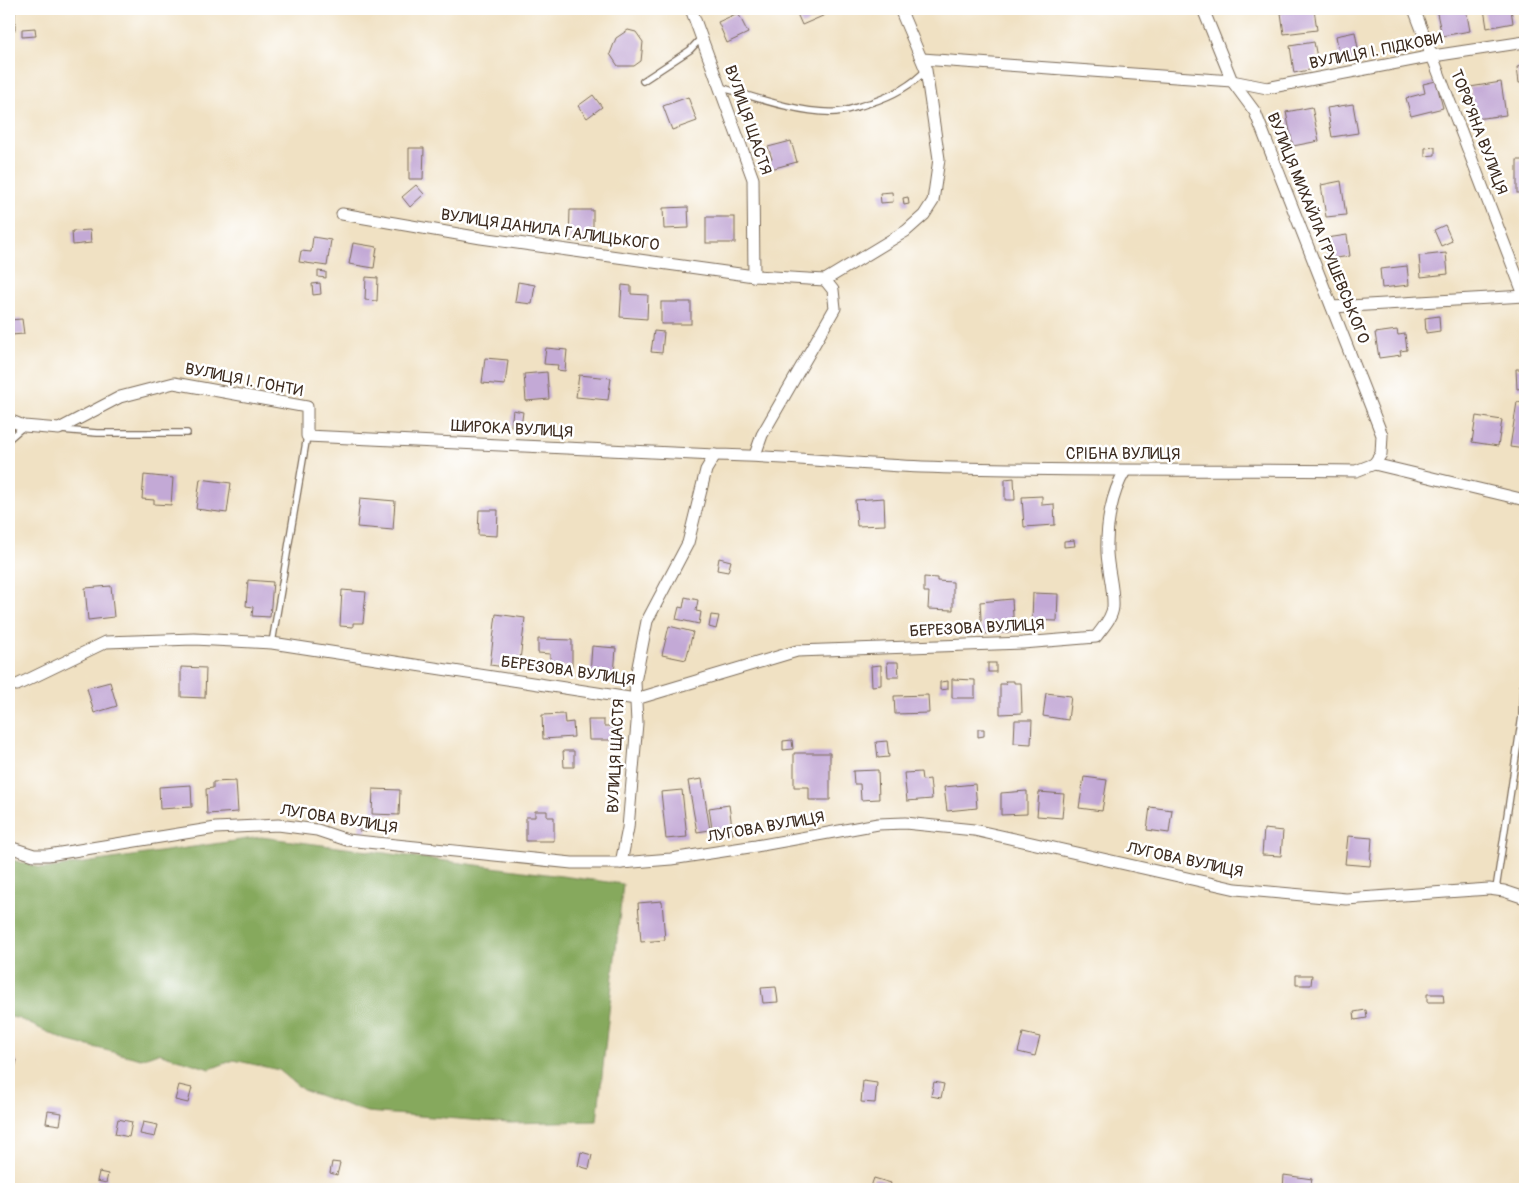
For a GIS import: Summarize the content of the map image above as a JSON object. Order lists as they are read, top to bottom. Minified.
{"streets":{"street":["ВУЛИЦЯ І. ПІДКОВИ","ВУЛИЦЯ ЩАСТЯ","ТОРФ'ЯНА ВУЛИЦЯ","ВУЛИЦЯ МИХАЙЛА ГРУШЕВСЬКОГО","ВУЛИЦЯ ДАНИЛА ГАЛИЦЬКОГО","ВУЛИЦЯ І. ГОНТИ","ШИРОКА ВУЛИЦЯ","СРІБНА ВУЛИЦЯ","БЕРЕЗОВА ВУЛИЦЯ","ЛУГОВА ВУЛИЦЯ"]},"crossings":[["ВУЛИЦЯ І. ПІДКОВИ","ТОРФ'ЯНА ВУЛИЦЯ"],["ВУЛИЦЯ І. ПІДКОВИ","ВУЛИЦЯ МИХАЙЛА ГРУШЕВСЬКОГО"],["ВУЛИЦЯ ЩАСТЯ","ВУЛИЦЯ ДАНИЛА ГАЛИЦЬКОГО"],["ВУЛИЦЯ ЩАСТЯ","ШИРОКА ВУЛИЦЯ"],["ВУЛИЦЯ ЩАСТЯ","СРІБНА ВУЛИЦЯ"],["ВУЛИЦЯ ЩАСТЯ","БЕРЕЗОВА ВУЛИЦЯ"],["ВУЛИЦЯ ЩАСТЯ","ЛУГОВА ВУЛИЦЯ"],["ВУЛИЦЯ МИХАЙЛА ГРУШЕВСЬКОГО","СРІБНА ВУЛИЦЯ"],["ВУЛИЦЯ І. ГОНТИ","ШИРОКА ВУЛИЦЯ"],["ШИРОКА ВУЛИЦЯ","СРІБНА ВУЛИЦЯ"],["СРІБНА ВУЛИЦЯ","БЕРЕЗОВА ВУЛИЦЯ"]]}
